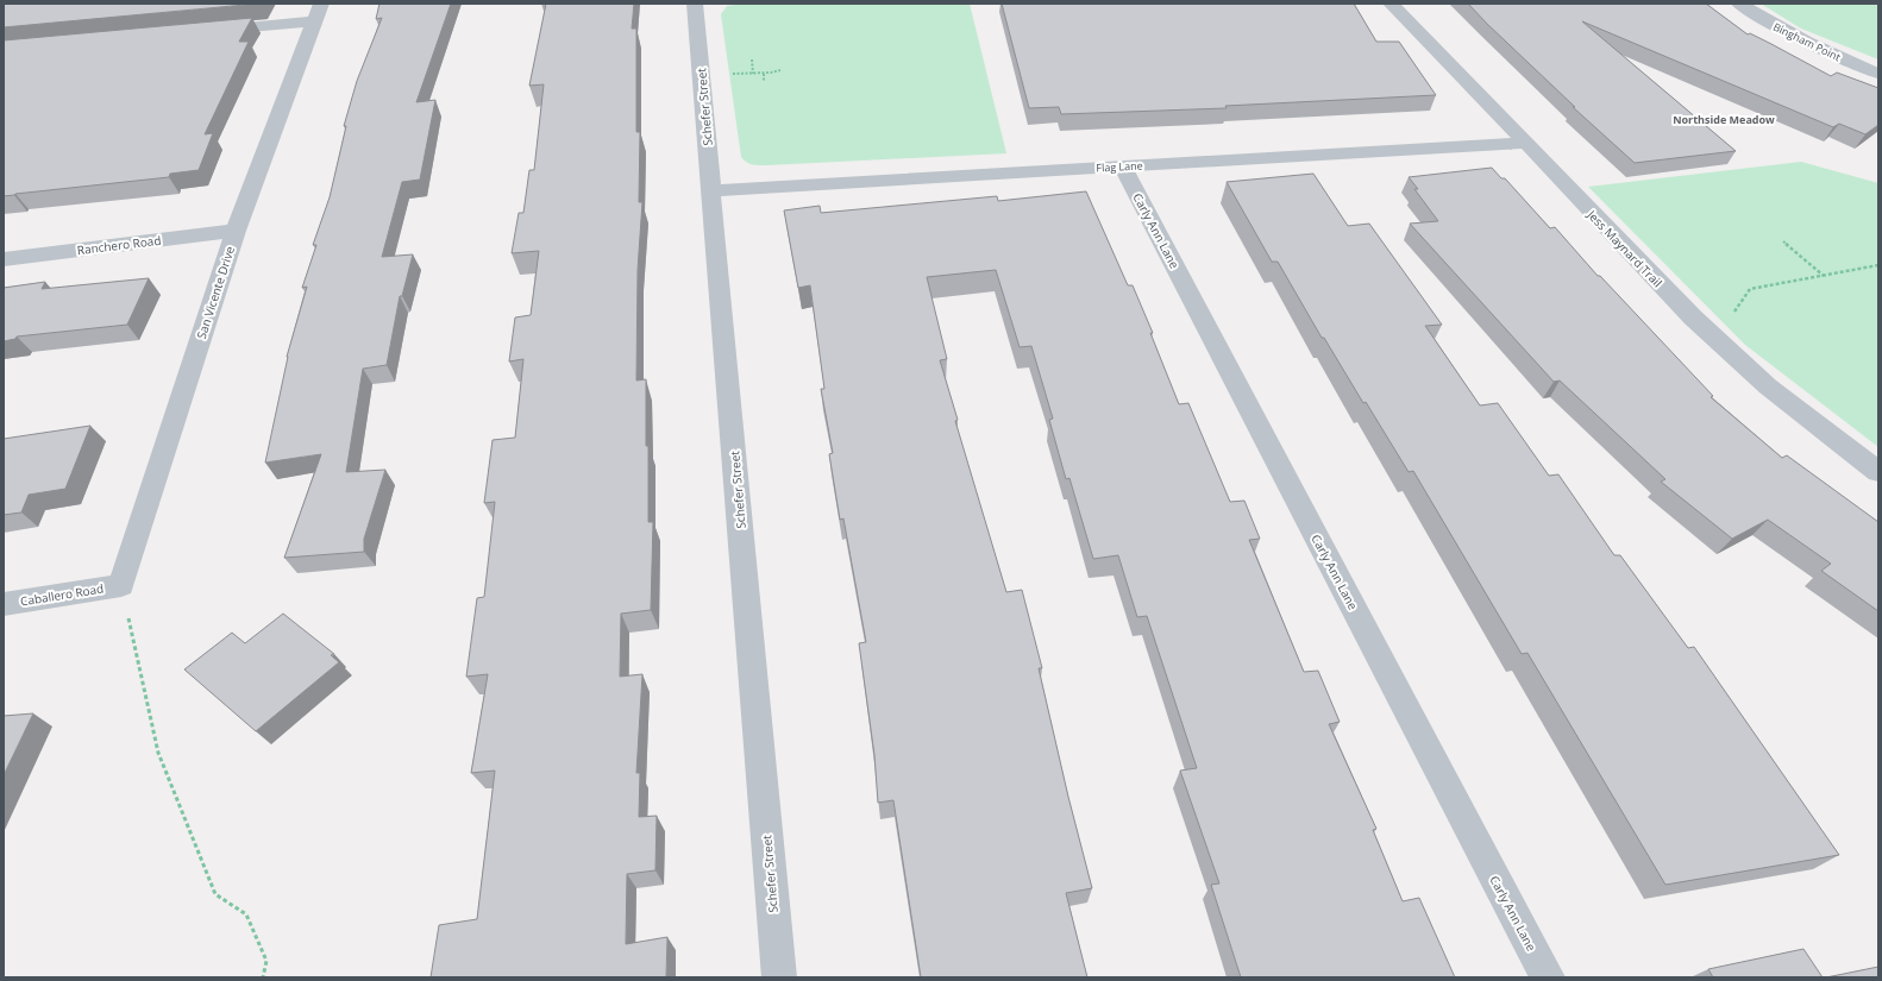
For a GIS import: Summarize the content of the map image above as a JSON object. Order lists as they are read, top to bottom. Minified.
{"streets":{"street":["Bingham Point","Schefer Street","Flag Lane","Carly Ann Lane","Ranchero Road","Jess Maynard Trail","San Vicente Drive","Caballero Road"]},"crossings":[["Schefer Street","Flag Lane"],["Flag Lane","Carly Ann Lane"],["Flag Lane","Jess Maynard Trail"],["Ranchero Road","San Vicente Drive"],["San Vicente Drive","Caballero Road"]],"districts":["Northside Meadow"]}
